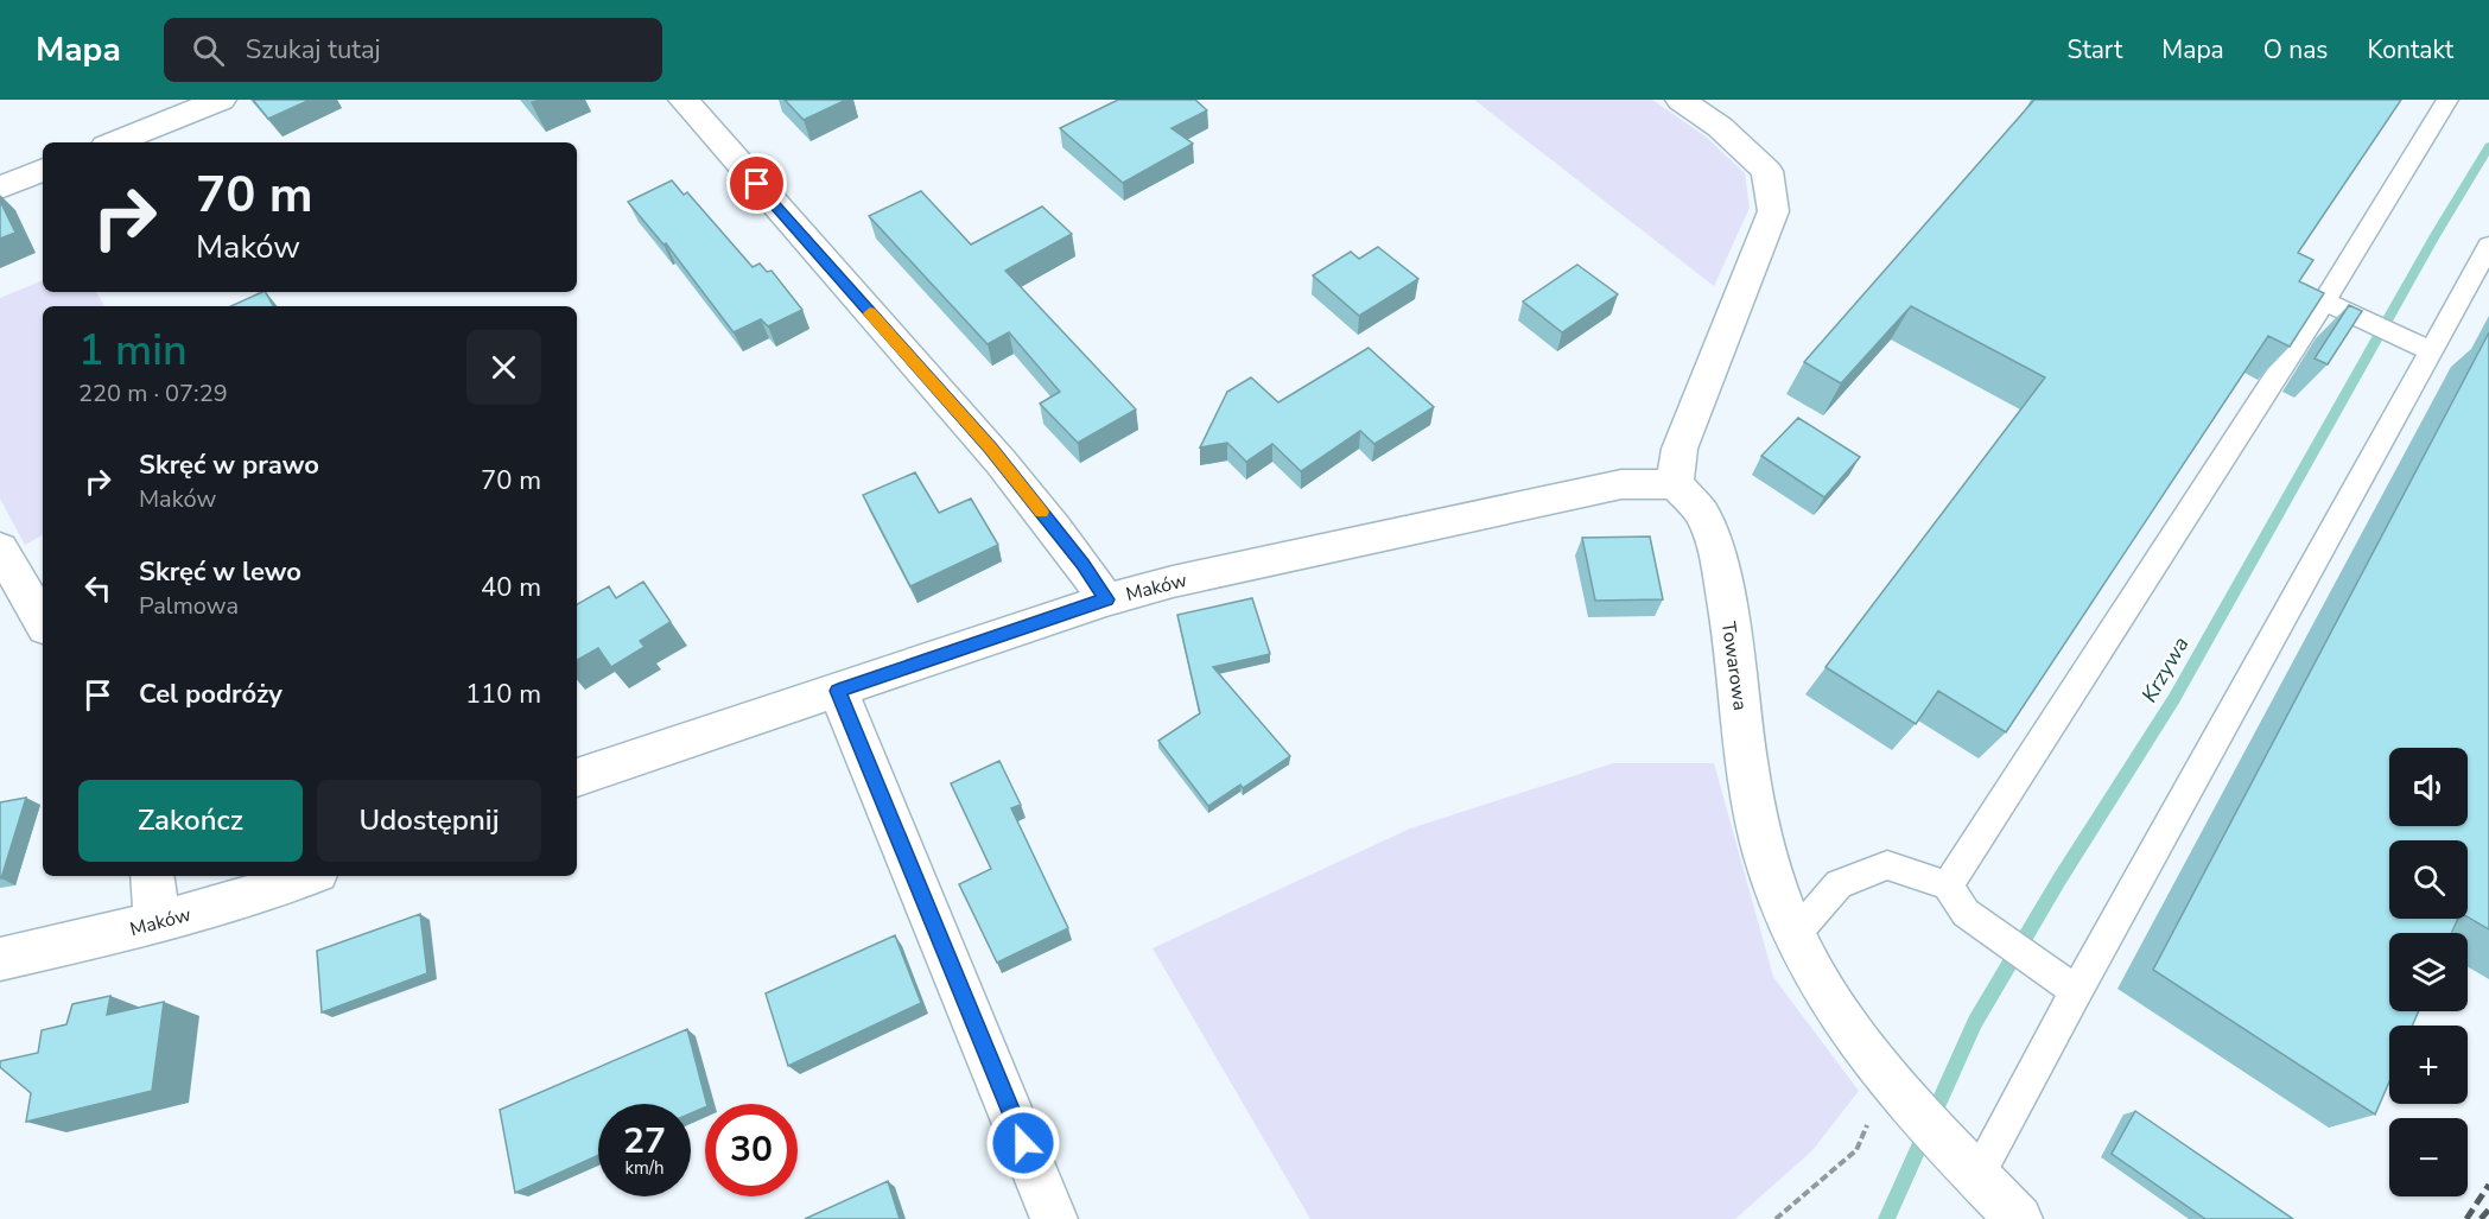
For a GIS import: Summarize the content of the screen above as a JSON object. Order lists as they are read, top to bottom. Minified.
{"streets":{"street":["Maków","Towarowa"]},"crossings":[["Maków","Towarowa"]],"water":["Krzywa"],"page":{"header":"Mapa","search":"Szukaj tutaj","nav":["Start","Mapa","O nas","Kontakt"],"turn":["70 m","Maków"],"heading":["1 min","220 m · 07:29"],"list":[{"name":"Skręć w prawo","note":"Maków","value":"70 m"},{"name":"Skręć w lewo","note":"Palmowa","value":"40 m"},{"name":"Cel podróży","value":"110 m"}],"map_buttons":["+","−"],"buttons":["Zakończ","Udostępnij"],"speed":"27 km/h","limit":"30"}}
